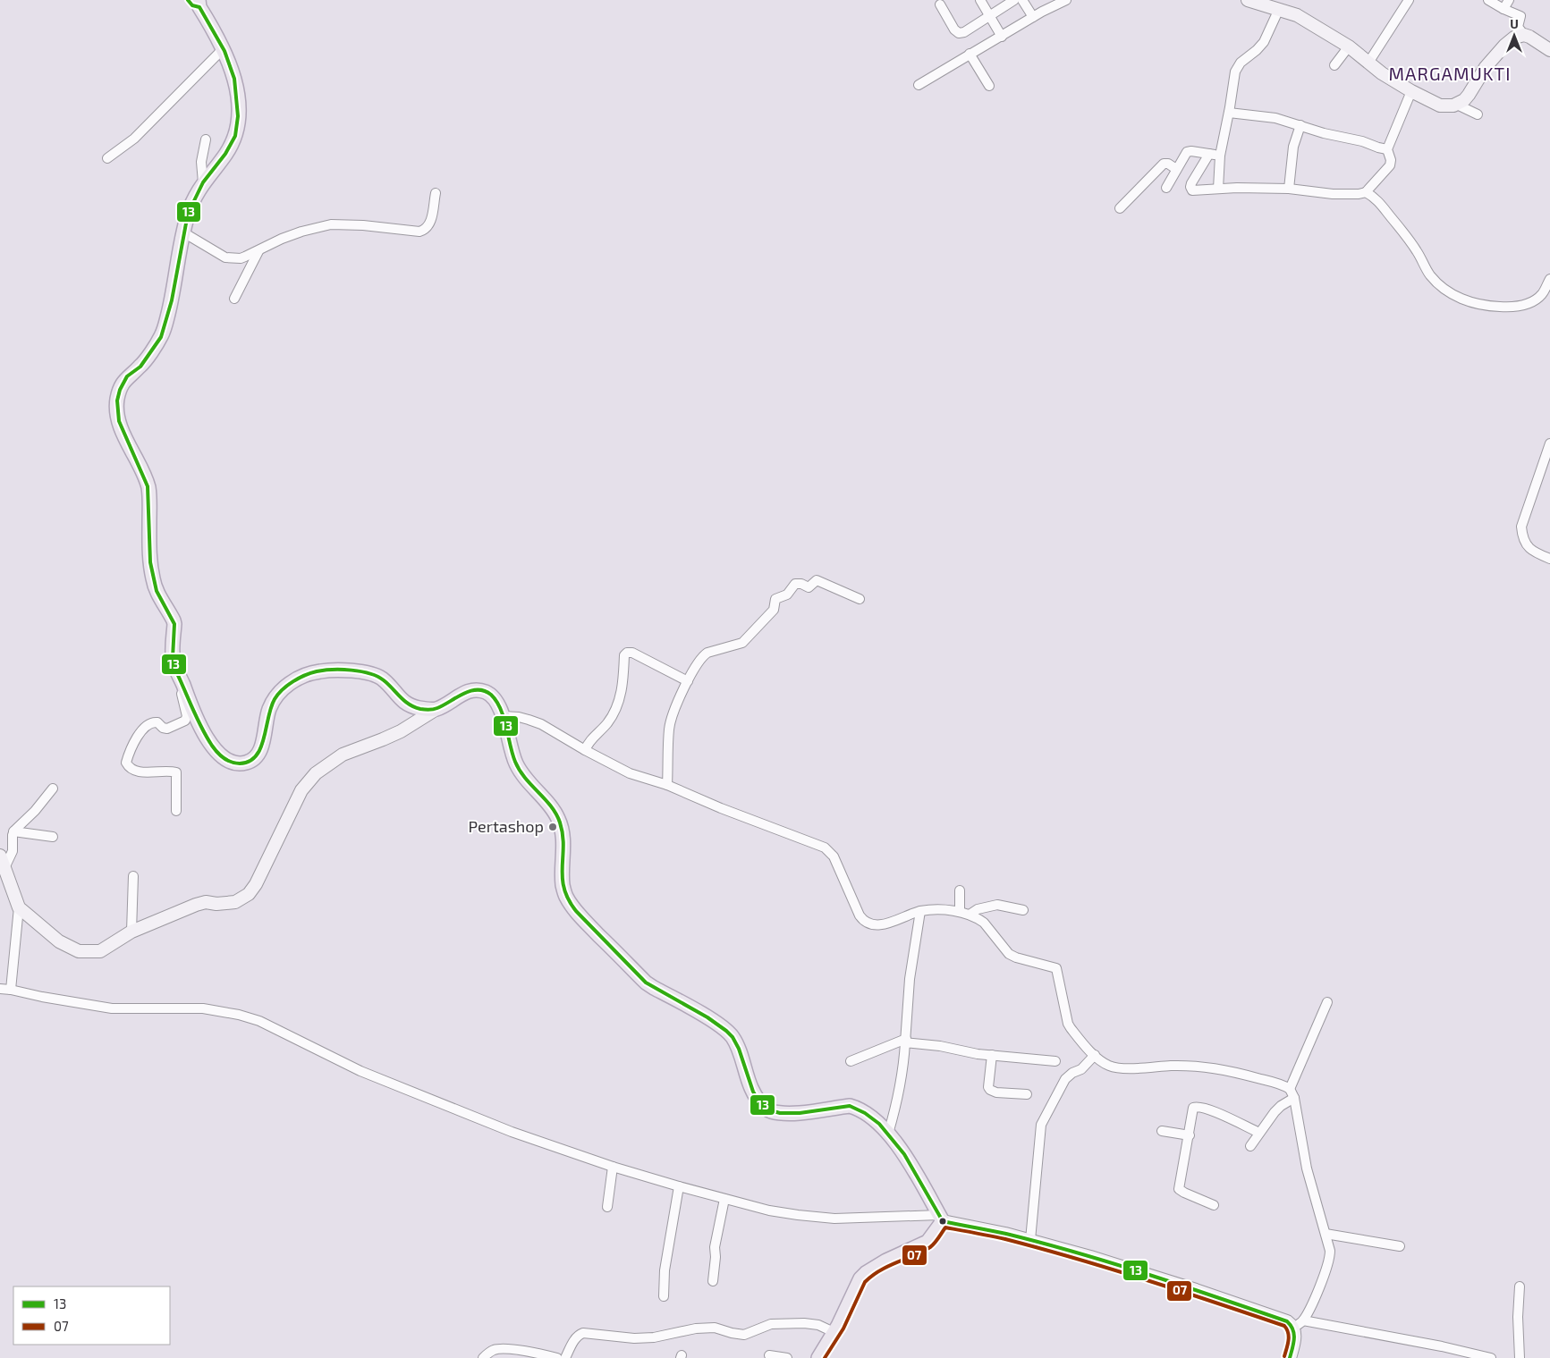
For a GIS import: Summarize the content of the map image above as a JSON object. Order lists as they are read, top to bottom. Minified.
{"districts":["MARGAMUKTI"],"places":["Pertashop"],"lines":["transit line 13","transit line 07"],"legend":["13","07"],"north":"top"}
